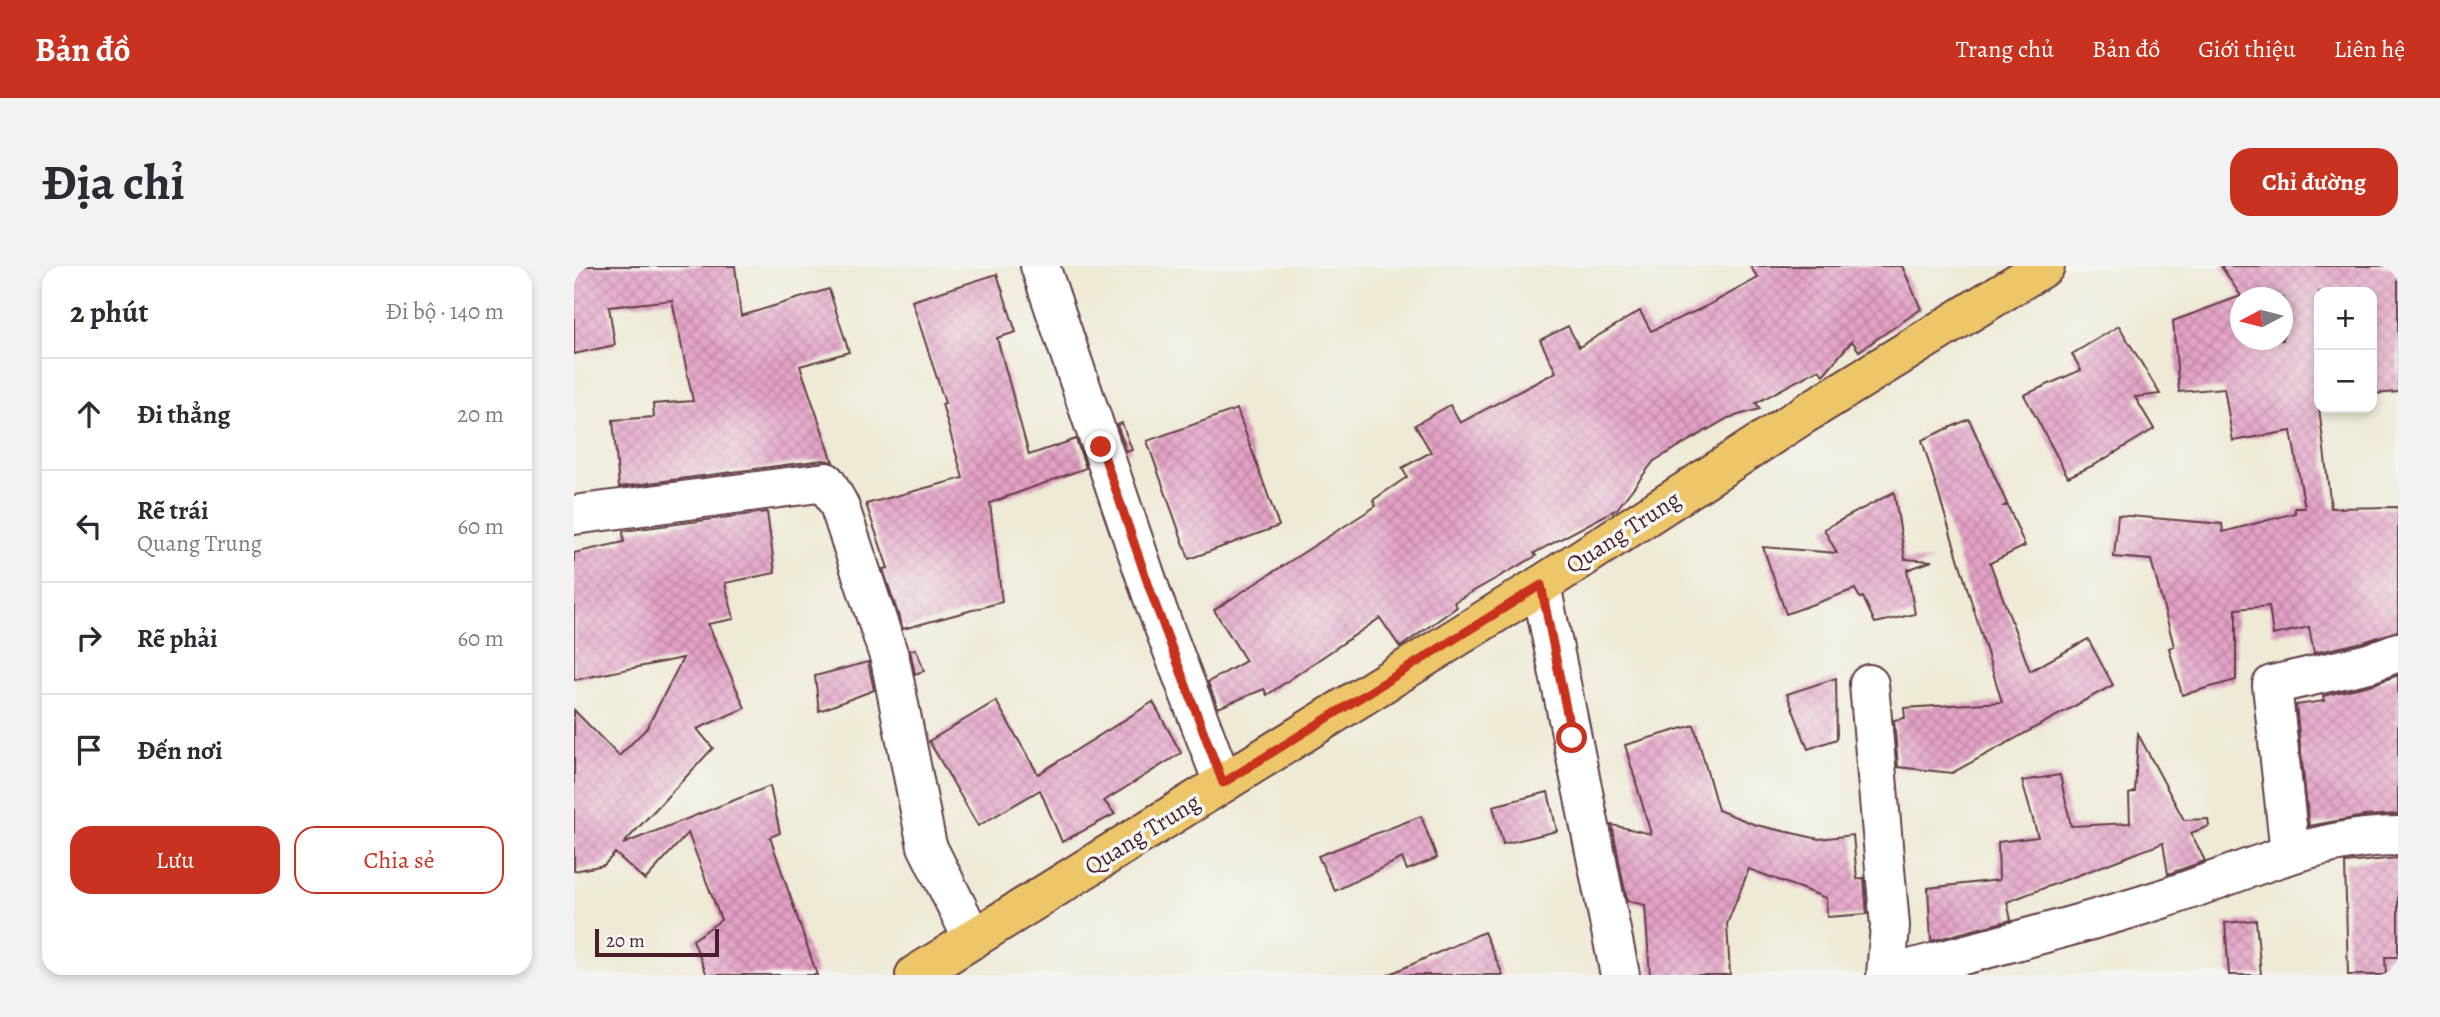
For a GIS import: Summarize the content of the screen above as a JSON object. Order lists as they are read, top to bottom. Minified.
{"streets":{"main road":["Quang Trung"]},"scale_bar":"20 m","north":"left","page":{"header":"Bản đồ","nav":["Trang chủ","Bản đồ","Giới thiệu","Liên hệ"],"buttons":["Chỉ đường",["Lưu","Chia sẻ"]],"title":"Địa chỉ","heading":["2 phút","Đi bộ · 140 m"],"map_buttons":["+","−"],"list":[["Đi thẳng","20 m"],["Rẽ trái","Quang Trung","60 m"],["Rẽ phải","60 m"],"Đến nơi"],"scale":"20 m"}}
